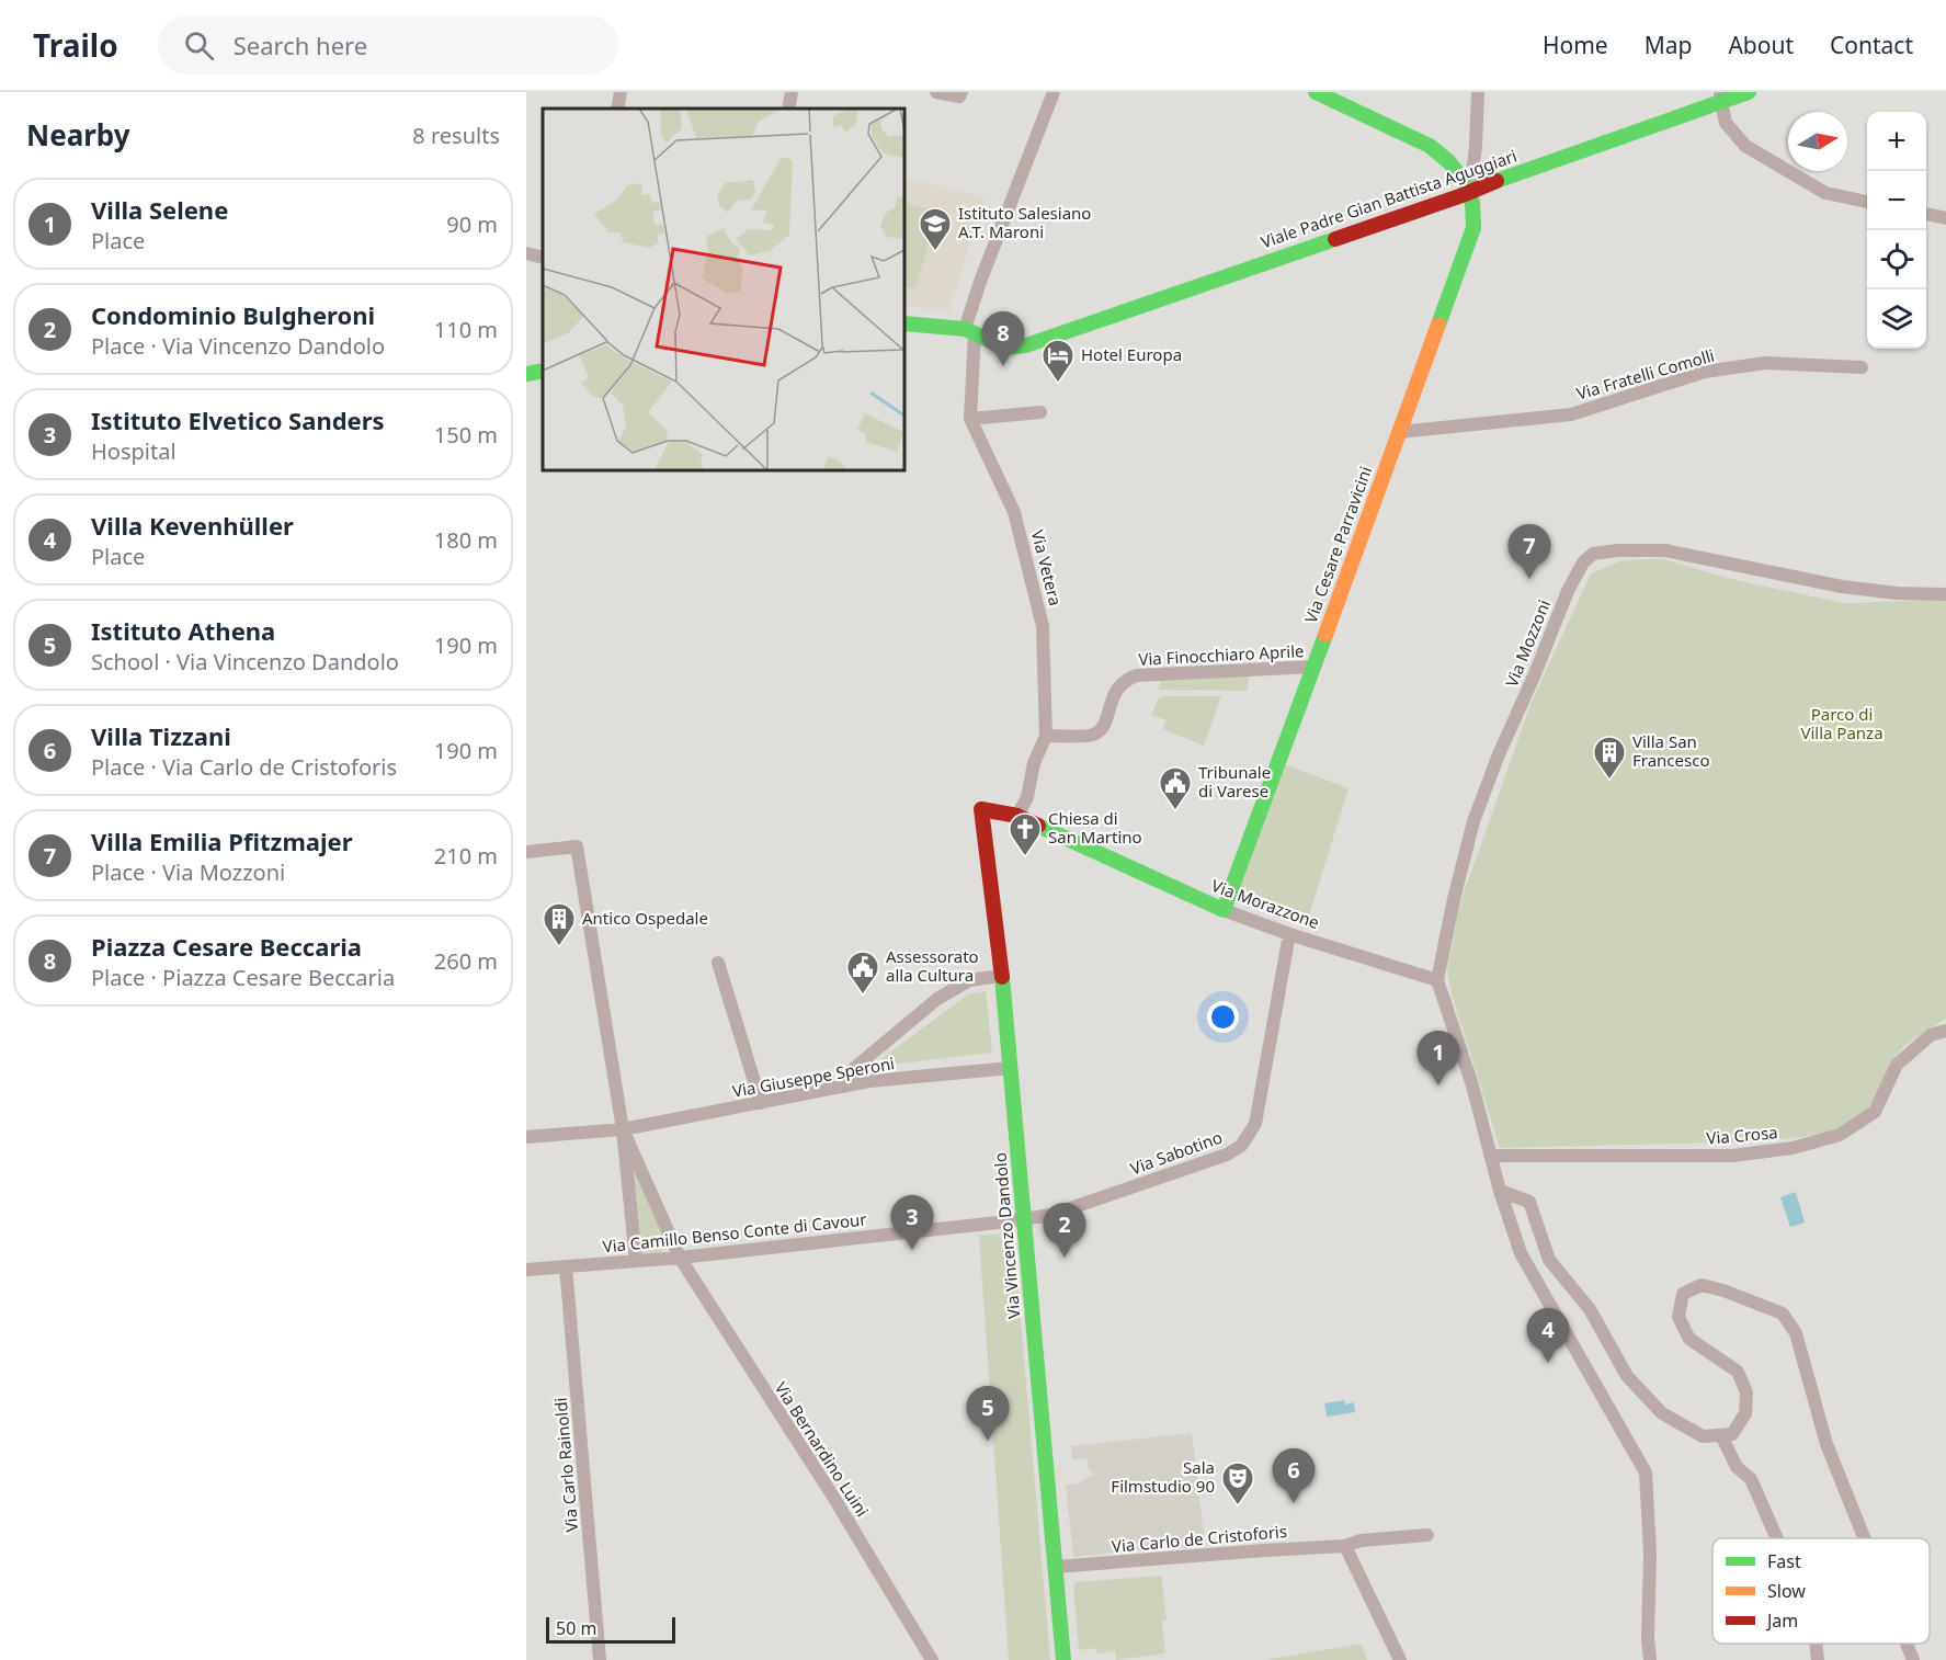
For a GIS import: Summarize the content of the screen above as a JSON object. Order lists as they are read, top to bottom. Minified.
{"streets":{"street":["Viale Padre Gian Battista Aguggiari","Via Fratelli Comolli","Via Cesare Parravicini","Via Vetera","Via Mozzoni","Via Finocchiaro Aprile","Via Morazzone","Via Giuseppe Speroni","Via Crosa","Via Sabotino","Via Camillo Benso Conte di Cavour","Via Vincenzo Dandolo","Via Bernardino Luini","Via Carlo Rainoldi","Via Carlo de Cristoforis"]},"crossings":[["Viale Padre Gian Battista Aguggiari","Via Cesare Parravicini"],["Via Fratelli Comolli","Via Cesare Parravicini"],["Via Cesare Parravicini","Via Finocchiaro Aprile"],["Via Cesare Parravicini","Via Morazzone"],["Via Vetera","Via Finocchiaro Aprile"],["Via Mozzoni","Via Morazzone"],["Via Morazzone","Via Sabotino"],["Via Morazzone","Via Vincenzo Dandolo"],["Via Giuseppe Speroni","Via Vincenzo Dandolo"],["Via Giuseppe Speroni","Via Bernardino Luini"],["Via Sabotino","Via Camillo Benso Conte di Cavour"],["Via Sabotino","Via Vincenzo Dandolo"],["Via Camillo Benso Conte di Cavour","Via Vincenzo Dandolo"],["Via Camillo Benso Conte di Cavour","Via Bernardino Luini"],["Via Camillo Benso Conte di Cavour","Via Carlo Rainoldi"],["Via Vincenzo Dandolo","Via Carlo de Cristoforis"]],"parks":["Parco di Villa Panza"],"places":{"school or university":["Istituto Salesiano A.T. Maroni"],"hotel":["Hotel Europa"],"building":["Villa San Francesco","Antico Ospedale"],"public building":["Tribunale di Varese","Assessorato alla Cultura"],"church":["Chiesa di San Martino"],"theatre":["Sala Filmstudio 90"]},"legend":["Fast","Slow","Jam"],"scale_bar":"50 m","north":"right","page":{"header":"Trailo","search":"Search here","nav":["Home","Map","About","Contact"],"heading":["Nearby","8 results"],"map_buttons":["+","−"],"list":[{"mark":"1","name":"Villa Selene","note":"Place","value":"90 m"},{"mark":"2","name":"Condominio Bulgheroni","note":"Place · Via Vincenzo Dandolo","value":"110 m"},{"mark":"3","name":"Istituto Elvetico Sanders","note":"Hospital","value":"150 m"},{"mark":"4","name":"Villa Kevenhüller","note":"Place","value":"180 m"},{"mark":"5","name":"Istituto Athena","note":"School · Via Vincenzo Dandolo","value":"190 m"},{"mark":"6","name":"Villa Tizzani","note":"Place · Via Carlo de Cristoforis","value":"190 m"},{"mark":"7","name":"Villa Emilia Pfitzmajer","note":"Place · Via Mozzoni","value":"210 m"},{"mark":"8","name":"Piazza Cesare Beccaria","note":"Place · Piazza Cesare Beccaria","value":"260 m"}],"pins":["8","7","1","3","2","4","5","6"],"scale":"50 m"}}
